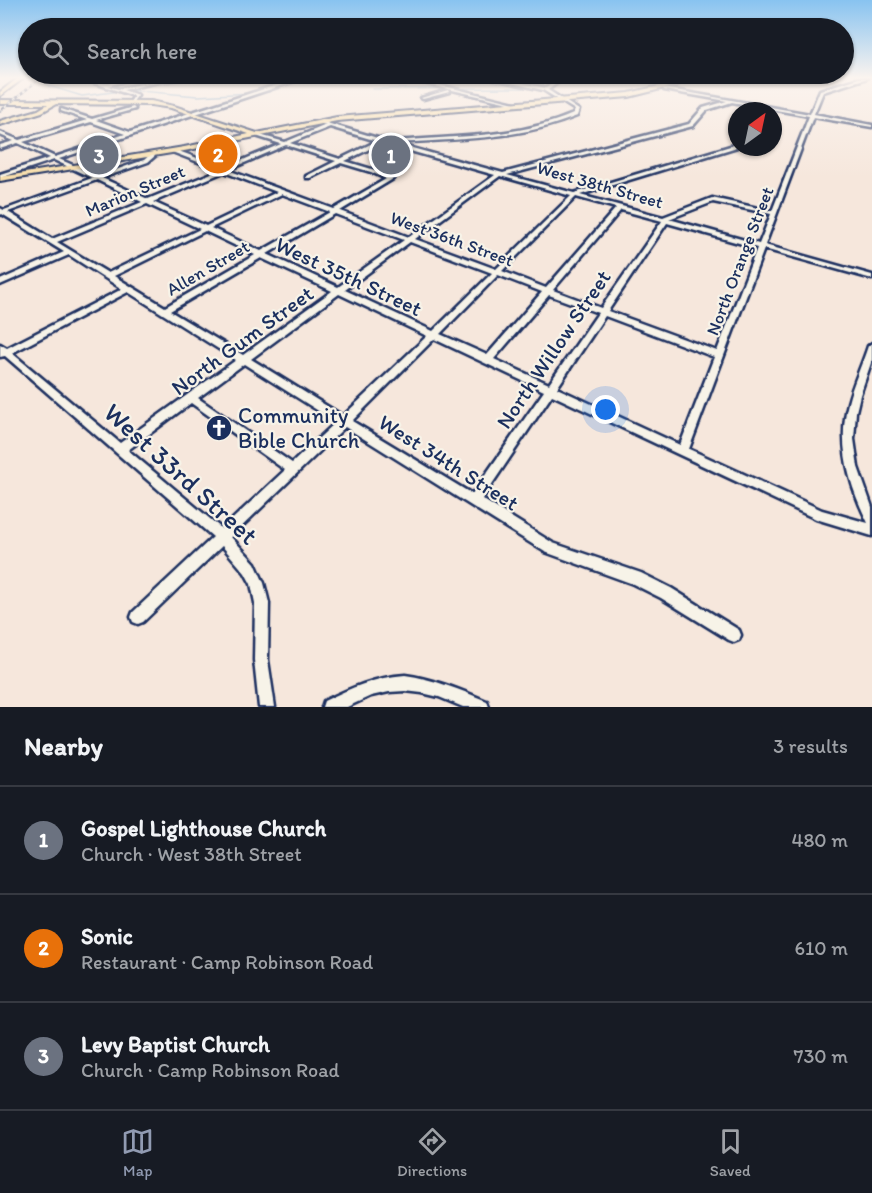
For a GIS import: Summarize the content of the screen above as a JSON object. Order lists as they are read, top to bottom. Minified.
{"streets":{"street":["West 38th Street","Marion Street","West 36th Street","North Orange Street","Allen Street","West 35th Street","North Gum Street","North Willow Street","West 34th Street","West 33rd Street"]},"crossings":[["West 38th Street","Marion Street"],["West 38th Street","North Orange Street"],["West 38th Street","North Gum Street"],["West 38th Street","North Willow Street"],["Marion Street","West 36th Street"],["Marion Street","West 35th Street"],["Marion Street","West 34th Street"],["West 36th Street","North Orange Street"],["West 36th Street","Allen Street"],["West 36th Street","North Gum Street"],["West 36th Street","North Willow Street"],["North Orange Street","West 35th Street"],["Allen Street","West 35th Street"],["Allen Street","West 34th Street"],["West 35th Street","North Gum Street"],["West 35th Street","North Willow Street"],["North Gum Street","West 34th Street"],["North Gum Street","West 33rd Street"],["North Willow Street","West 34th Street"]],"places":{"church":["Community Bible Church"]},"north":"top right","page":{"search":"Search here","pins":["2","1","3"],"heading":["Nearby","3 results"],"list":[{"mark":"1","name":"Gospel Lighthouse Church","note":"Church · West 38th Street","value":"480 m"},{"mark":"2","name":"Sonic","note":"Restaurant · Camp Robinson Road","value":"610 m"},{"mark":"3","name":"Levy Baptist Church","note":"Church · Camp Robinson Road","value":"730 m"}],"nav":["Map","Directions","Saved"]}}
